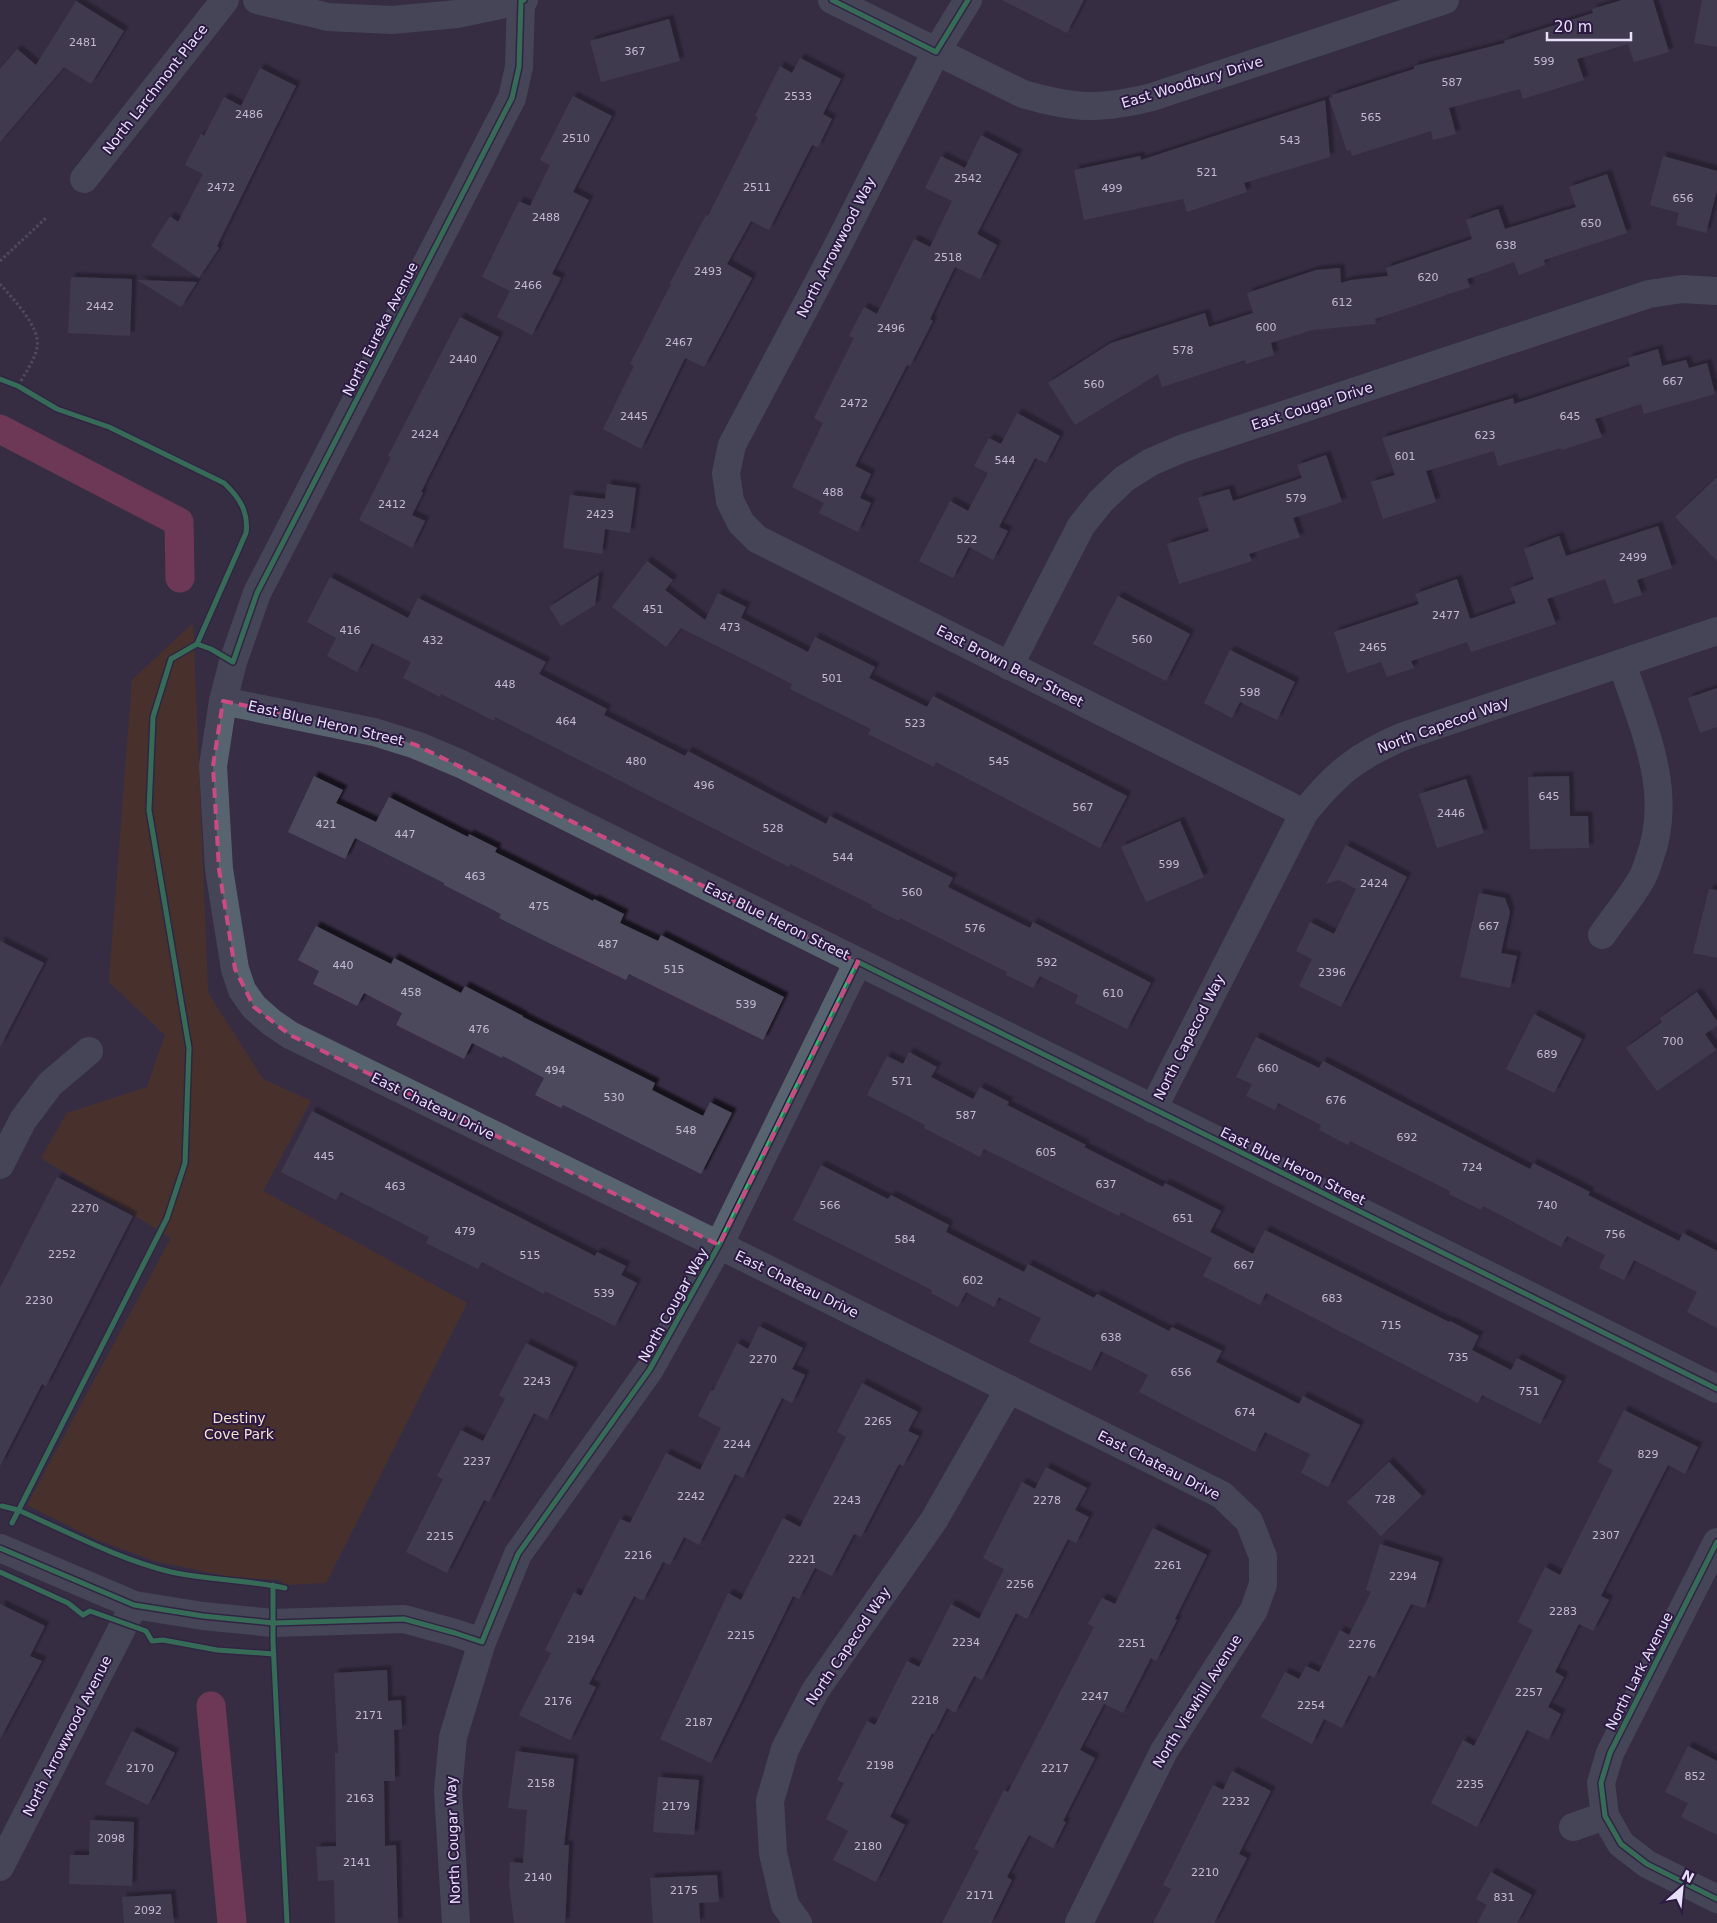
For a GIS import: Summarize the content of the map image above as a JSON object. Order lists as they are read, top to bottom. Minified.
{"streets":{"street":["East Woodbury Drive","North Larchmont Place","North Arrowwood Way","North Eureka Avenue","East Cougar Drive","East Brown Bear Street","East Blue Heron Street","North Capecod Way","East Chateau Drive","North Cougar Way","North Lark Avenue","North Viewhill Avenue","North Arrowwood Avenue"]},"crossings":[["East Woodbury Drive","North Arrowwood Way"],["North Arrowwood Way","East Brown Bear Street"],["North Eureka Avenue","East Blue Heron Street"],["North Eureka Avenue","East Chateau Drive"],["East Cougar Drive","East Brown Bear Street"],["East Brown Bear Street","North Capecod Way"],["East Blue Heron Street","North Capecod Way"],["East Blue Heron Street","North Cougar Way"],["North Capecod Way","East Chateau Drive"],["East Chateau Drive","North Cougar Way"],["East Chateau Drive","North Viewhill Avenue"]],"parks":["Destiny Cove Park"],"house_numbers":["2481","367","599","587","2533","2486","565","2510","543","521","2542","2472","2511","499","656","2488","650","638","2518","2493","620","2466","612","2442","600","2496","2467","578","2440","667","560","2472","2445","645","2424","623","601","544","488","579","2412","2423","522","2499","451","2477","473","416","560","432","2465","501","448","598","464","523","480","545","496","645","567","2446","421","528","447","544","599","463","2424","560","475","667","576","487","592","440","515","2396","458","610","539","476","700","689","660","494","571","530","676","587","548","692","605","445","724","637","463","566","740","2270","651","479","756","584","2252","515","667","602","539","683","2230","715","638","735","2270","656","2243","751","674","2265","2244","829","2237","2242","728","2243","2278","2307","2215","2216","2221","2261","2294","2256","2283","2215","2194","2234","2251","2276","2257","2247","2218","2176","2254","2171","2187","2198","2170","2217","852","2158","2235","2163","2232","2179","2098","2180","2141","2210","2140","2175","2171","831","2092"],"scale_bar":"20 m","north":"top right"}
